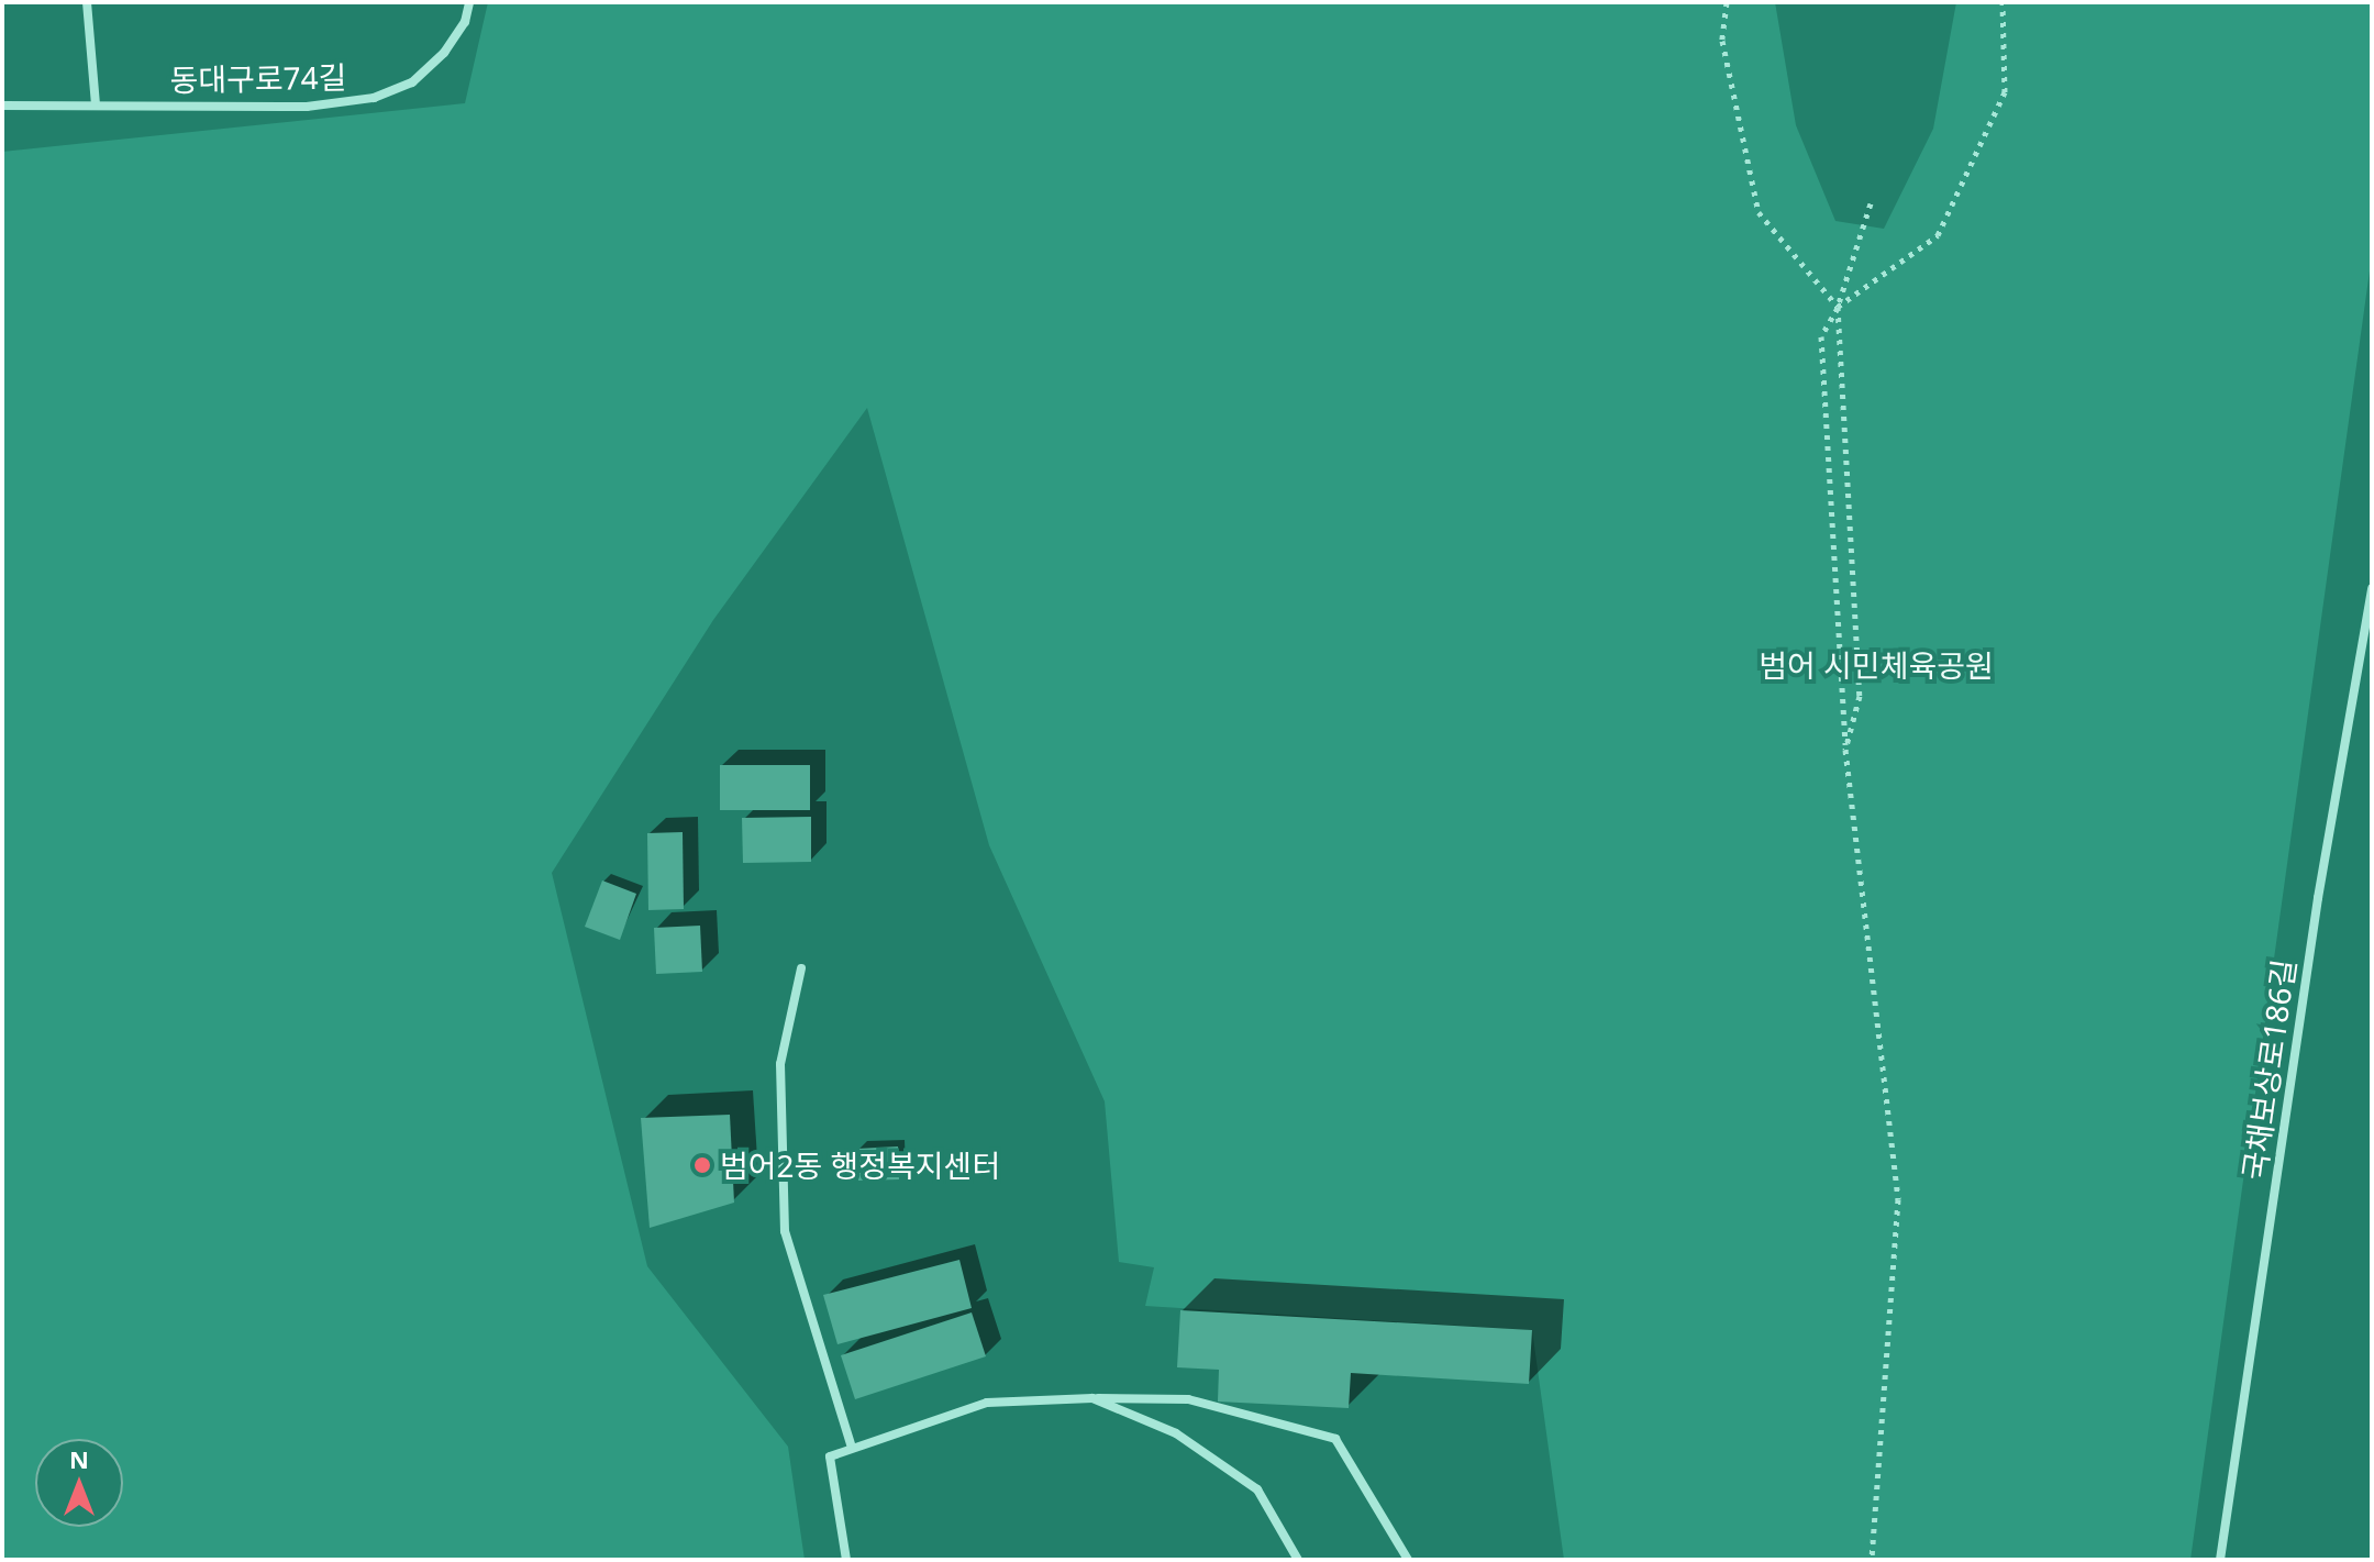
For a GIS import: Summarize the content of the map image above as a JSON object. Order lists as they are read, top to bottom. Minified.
{"streets":{"street":["동대구로74길","국채보상로186길"]},"parks":["범어 시민체육공원"],"places":["범어2동 행정복지센터"],"north":"top"}
